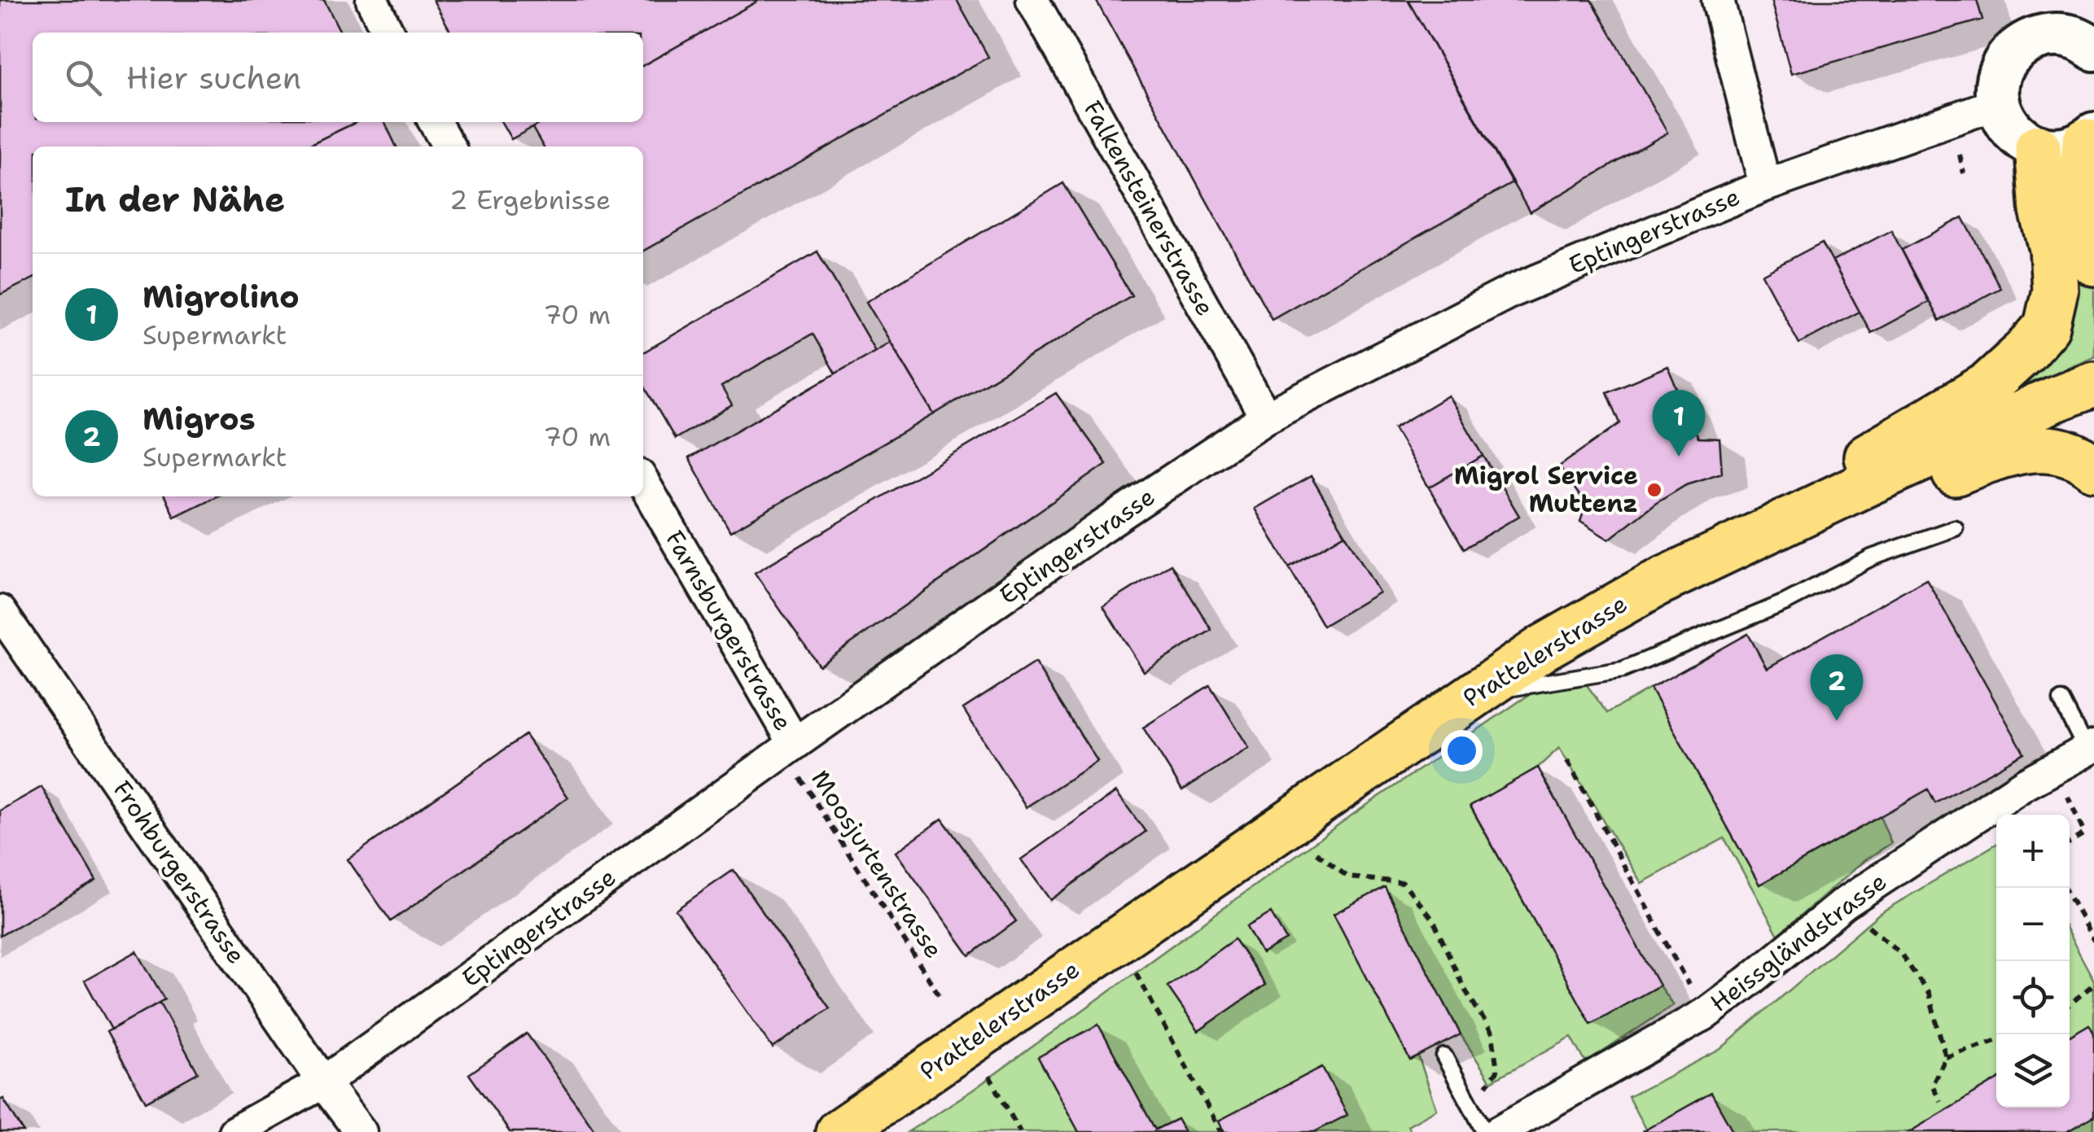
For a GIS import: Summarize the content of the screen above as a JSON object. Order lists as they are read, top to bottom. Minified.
{"streets":{"main road":["Prattelerstrasse"],"street":["Falkensteinerstrasse","Eptingerstrasse","Farnsburgerstrasse","Frohburgerstrasse","Heissgländstrasse"],"path":["Moosjurtenstrasse"]},"crossings":[["Falkensteinerstrasse","Eptingerstrasse"],["Eptingerstrasse","Farnsburgerstrasse"],["Eptingerstrasse","Moosjurtenstrasse"],["Eptingerstrasse","Frohburgerstrasse"],["Farnsburgerstrasse","Moosjurtenstrasse"]],"places":["Migrol Service Muttenz"],"page":{"search":"Hier suchen","heading":["In der Nähe","2 Ergebnisse"],"list":[{"mark":"1","name":"Migrolino","note":"Supermarkt","value":"70 m"},{"mark":"2","name":"Migros","note":"Supermarkt","value":"70 m"}],"pins":["1","2"],"map_buttons":["+","−"]}}
